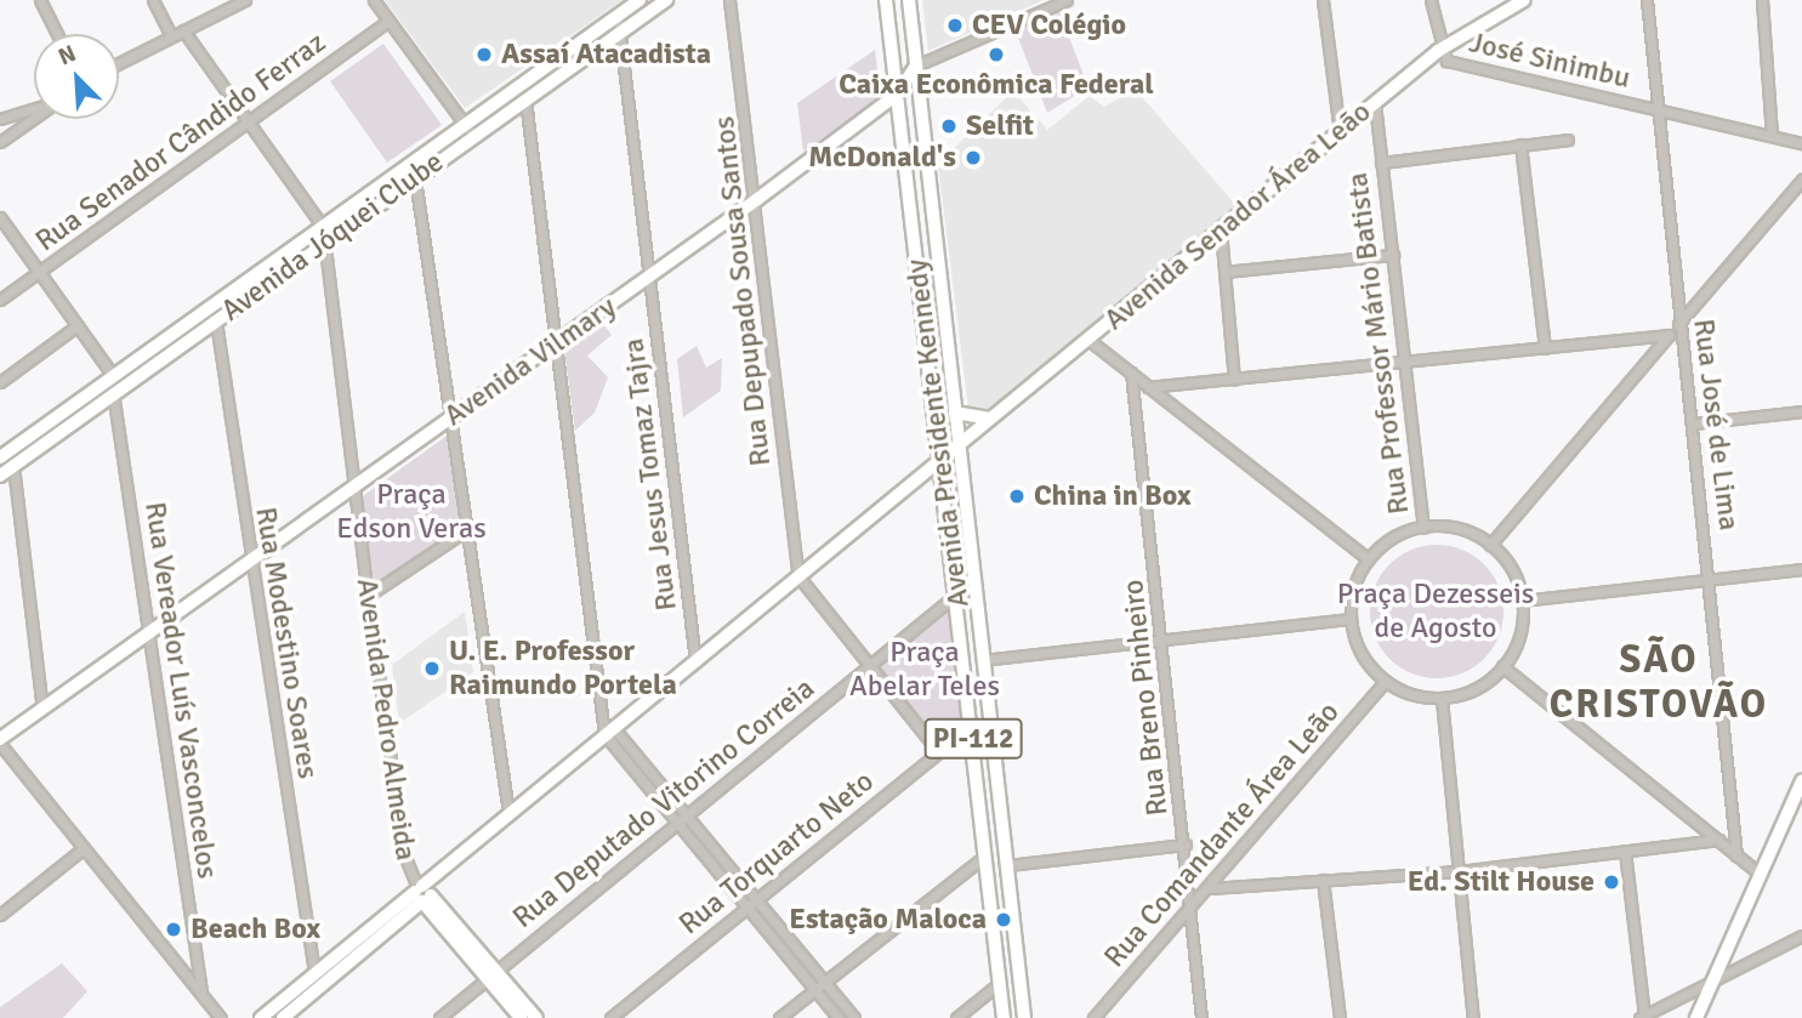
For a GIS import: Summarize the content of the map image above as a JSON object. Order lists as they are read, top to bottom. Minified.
{"streets":{"main road":["Avenida Senador Área Leão","Avenida Jóquei Clube","Avenida Vilmary","Avenida Presidente Kennedy","Avenida Pedro Almeida","PI-112"],"street":["José Sinimbu","Rua Senador Cândido Ferraz","Rua Depupado Sousa Santos","Rua Professor Mário Batista","Rua José de Lima","Rua Jesus Tomaz Tajra","Rua Modestino Soares","Rua Vereador Luís Vasconcelos","Rua Breno Pinheiro","Rua Deputado Vitorino Correia","Rua Comandante Área Leão","Rua Torquarto Neto"]},"crossings":[["José Sinimbu","Avenida Senador Área Leão"],["José Sinimbu","Rua José de Lima"],["Avenida Senador Área Leão","Rua Professor Mário Batista"],["Avenida Senador Área Leão","Avenida Presidente Kennedy"],["Avenida Jóquei Clube","Rua Jesus Tomaz Tajra"],["Avenida Jóquei Clube","Rua Modestino Soares"],["Avenida Jóquei Clube","Rua Vereador Luís Vasconcelos"],["Avenida Jóquei Clube","Avenida Pedro Almeida"],["Rua Depupado Sousa Santos","Avenida Vilmary"],["Rua Professor Mário Batista","Rua Comandante Área Leão"],["Avenida Vilmary","Avenida Presidente Kennedy"],["Avenida Vilmary","Rua Jesus Tomaz Tajra"],["Avenida Vilmary","Rua Modestino Soares"],["Avenida Vilmary","Rua Vereador Luís Vasconcelos"],["Avenida Vilmary","Avenida Pedro Almeida"],["Avenida Presidente Kennedy","Rua Deputado Vitorino Correia"],["Avenida Presidente Kennedy","Rua Torquarto Neto"],["Rua Breno Pinheiro","Rua Comandante Área Leão"],["Avenida Pedro Almeida","Rua Deputado Vitorino Correia"]],"districts":["SÃO CRISTOVÃO"],"parks":["Praça Edson Veras","Praça Dezesseis de Agosto","Praça Abelar Teles"],"places":["CEV Colégio","Assaí Atacadista","Caixa Econômica Federal","Selfit","McDonald's","China in Box","U. E. Professor Raimundo Portela","Ed. Stilt House","Estação Maloca","Beach Box"],"north":"top left"}
